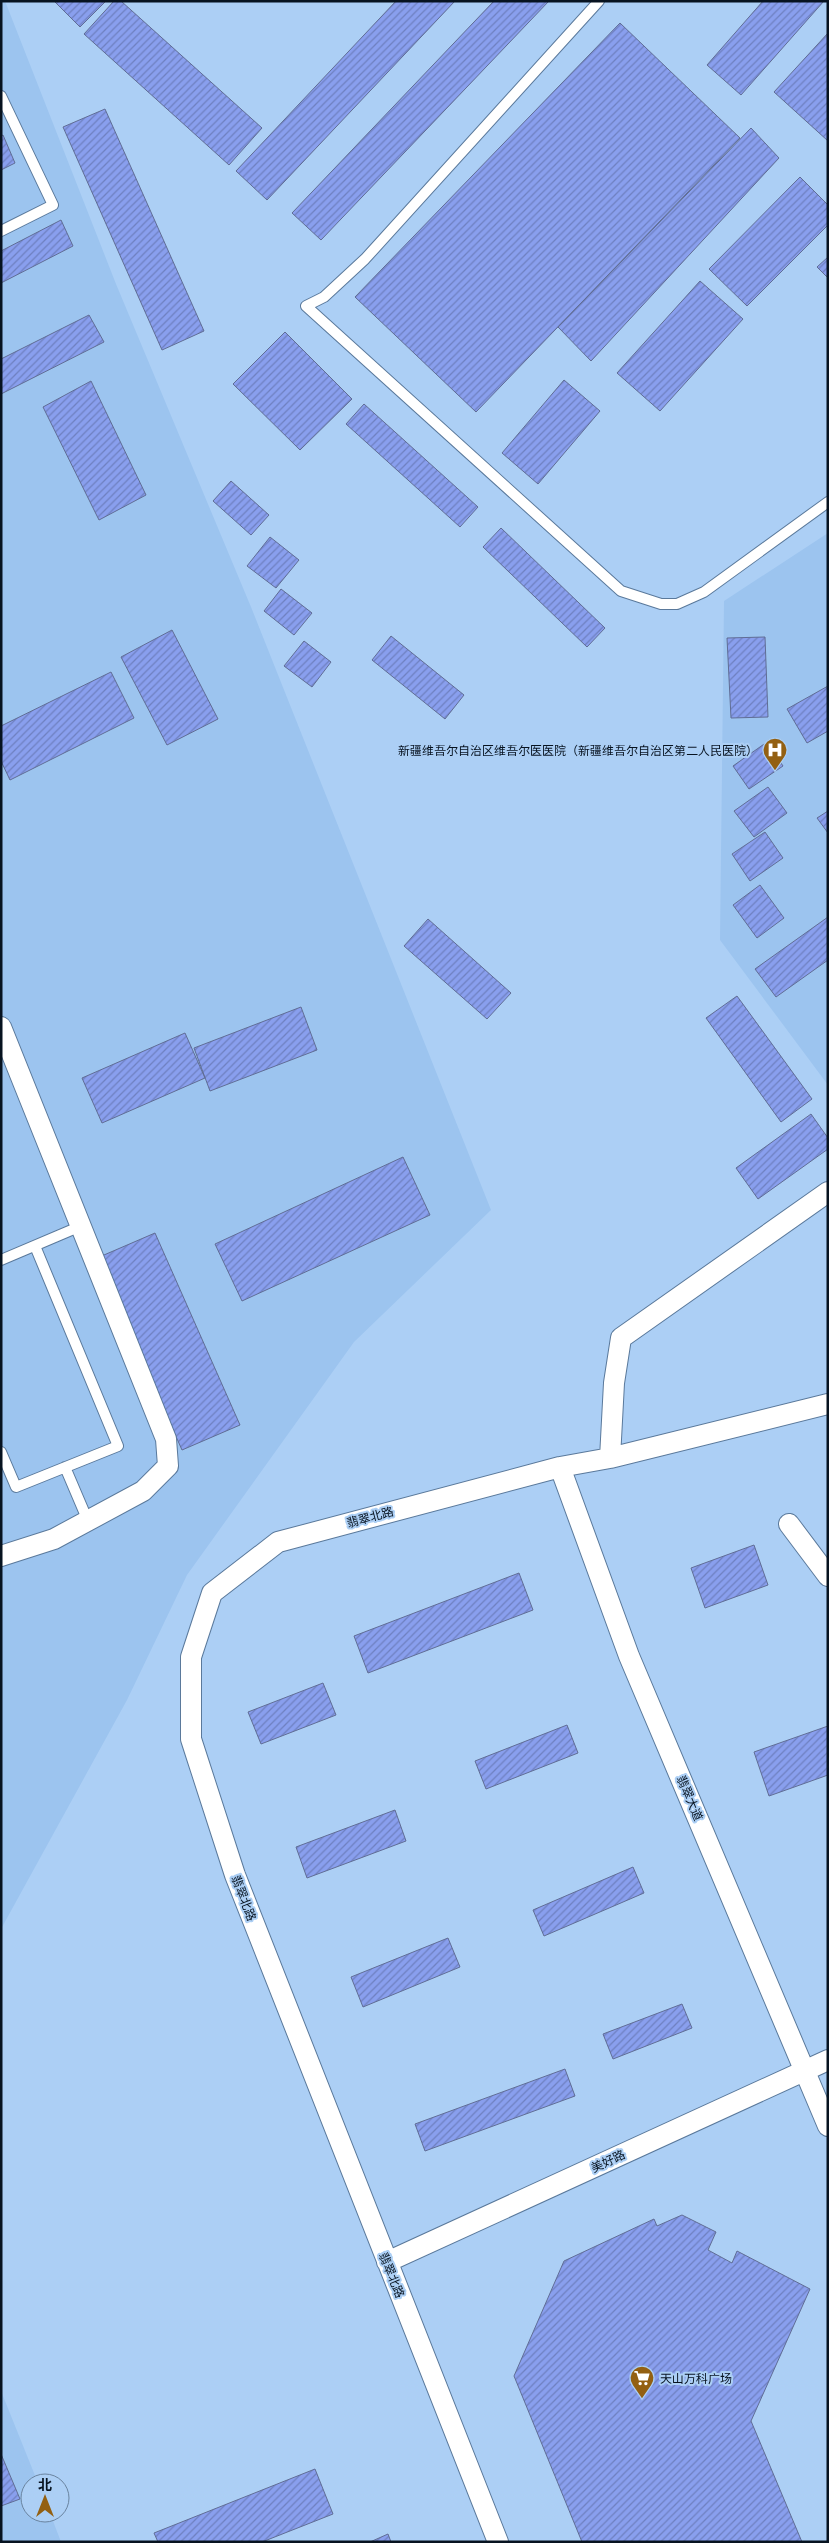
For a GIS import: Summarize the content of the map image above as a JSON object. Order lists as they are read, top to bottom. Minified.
{"streets":{"street":["翡翠北路","翡翠大道","美好路"]},"crossings":[["翡翠北路","翡翠大道"],["翡翠北路","美好路"],["翡翠大道","美好路"]],"places":{"hospital":["新疆维吾尔自治区维吾尔医医院（新疆维吾尔自治区第二人民医院）"],"supermarket":["天山万科广场"]},"north":"top"}
